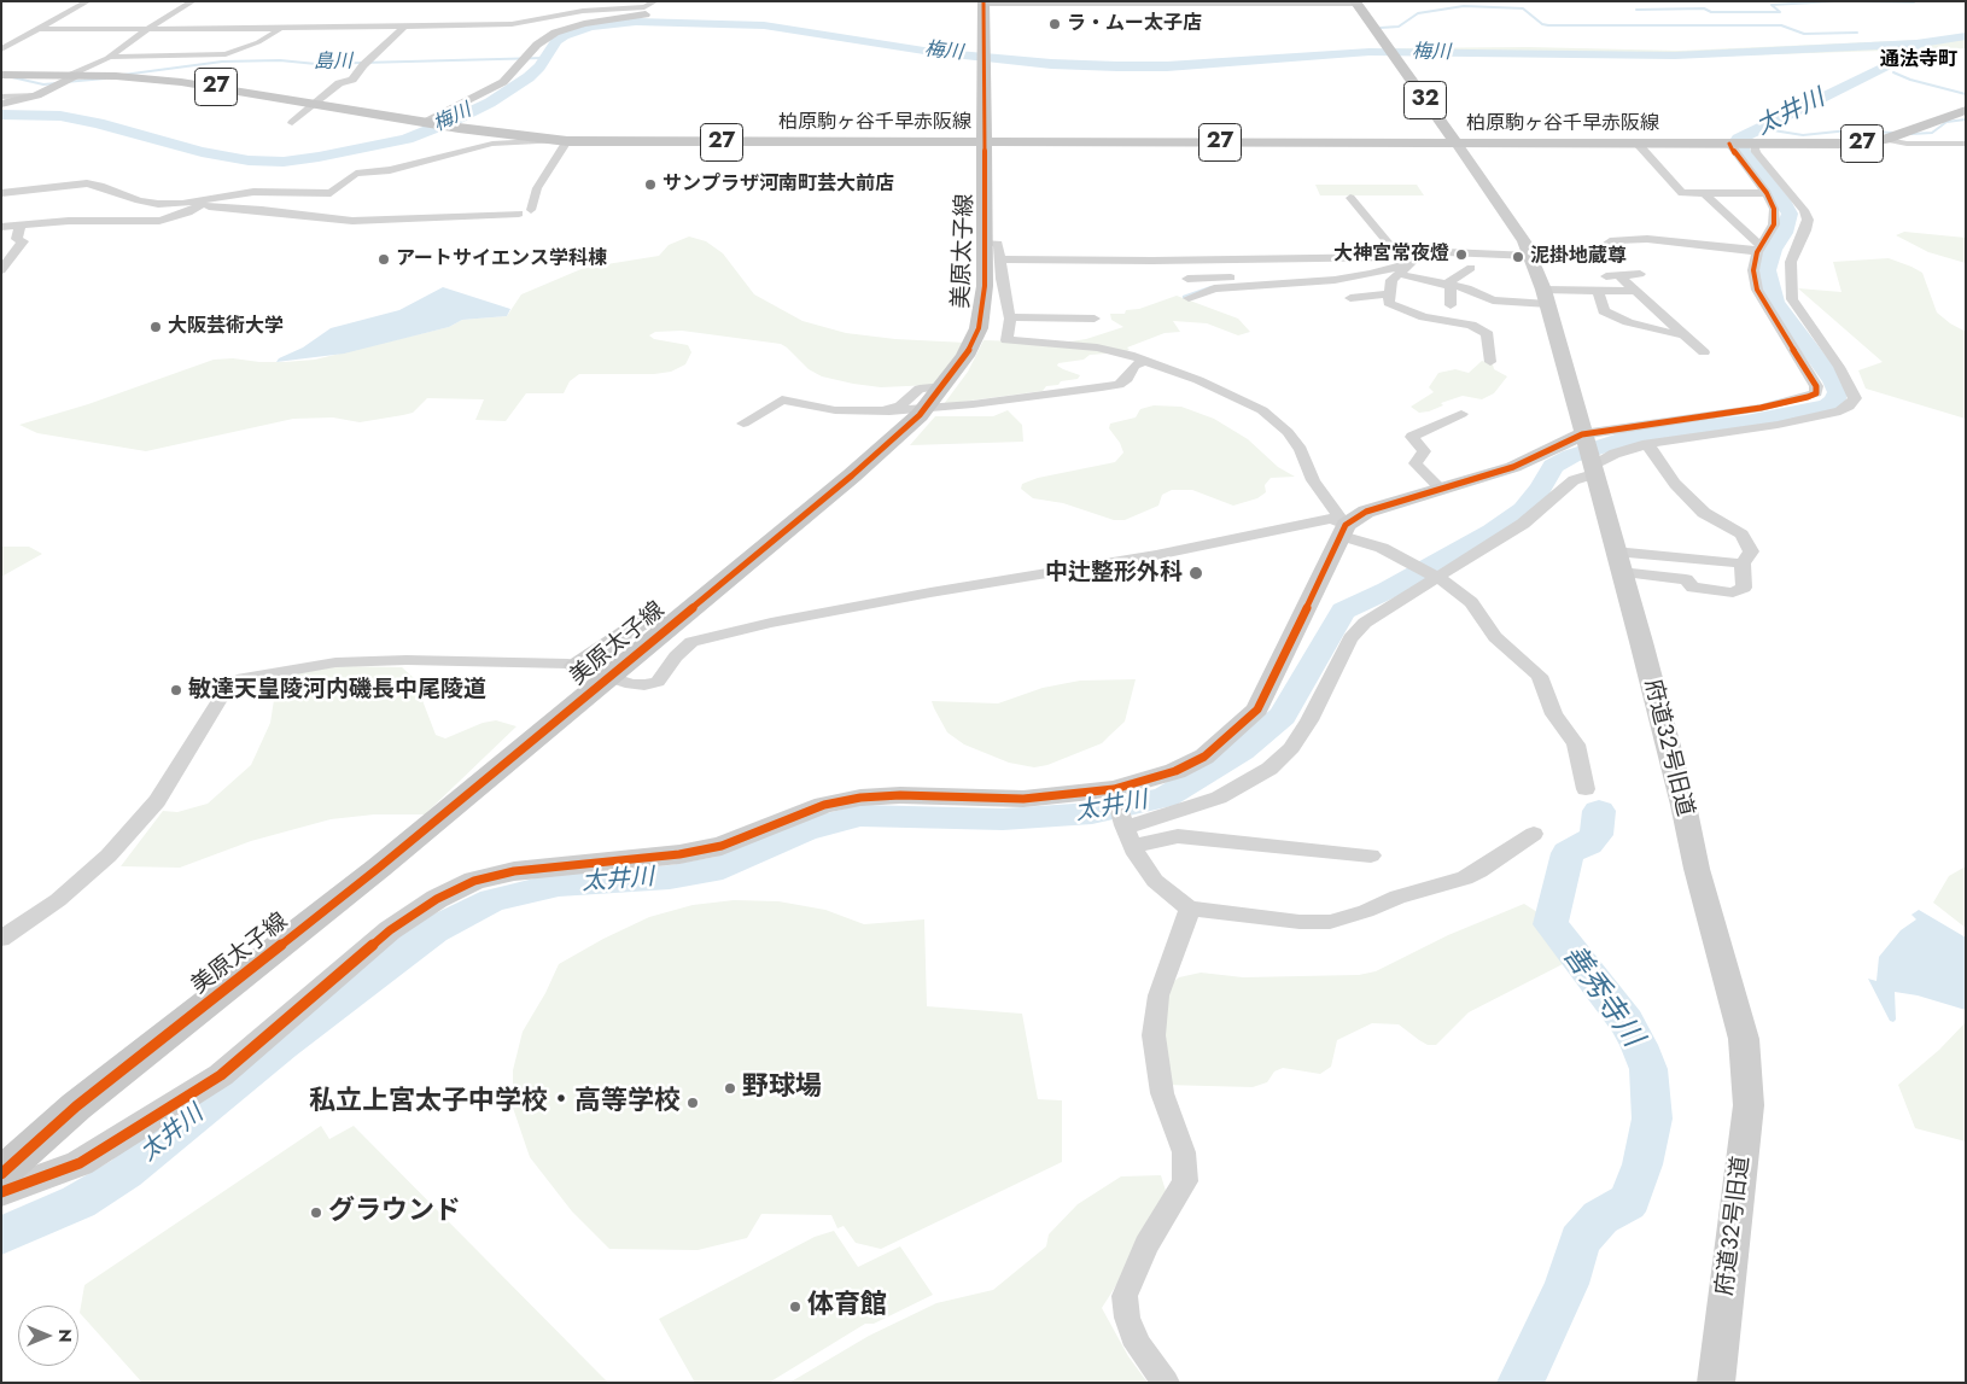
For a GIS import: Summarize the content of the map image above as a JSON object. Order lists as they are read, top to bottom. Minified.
{"streets":{"main road":["27","32","柏原駒ヶ谷千早赤阪線","美原太子線"],"street":["府道32号旧道"]},"crossings":[["32","柏原駒ヶ谷千早赤阪線"],["32","府道32号旧道"],["柏原駒ヶ谷千早赤阪線","美原太子線"],["柏原駒ヶ谷千早赤阪線","府道32号旧道"]],"districts":["通法寺町"],"water":["梅川","島川","太井川","善秀寺川"],"places":["ラ・ムー太子店","サンプラザ河南町芸大前店","大神宮常夜燈","泥掛地蔵尊","アートサイエンス学科棟","大阪芸術大学","中辻整形外科","敏達天皇陵河内磯長中尾陵道","野球場","私立上宮太子中学校・高等学校","グラウンド","体育館"],"north":"right"}
